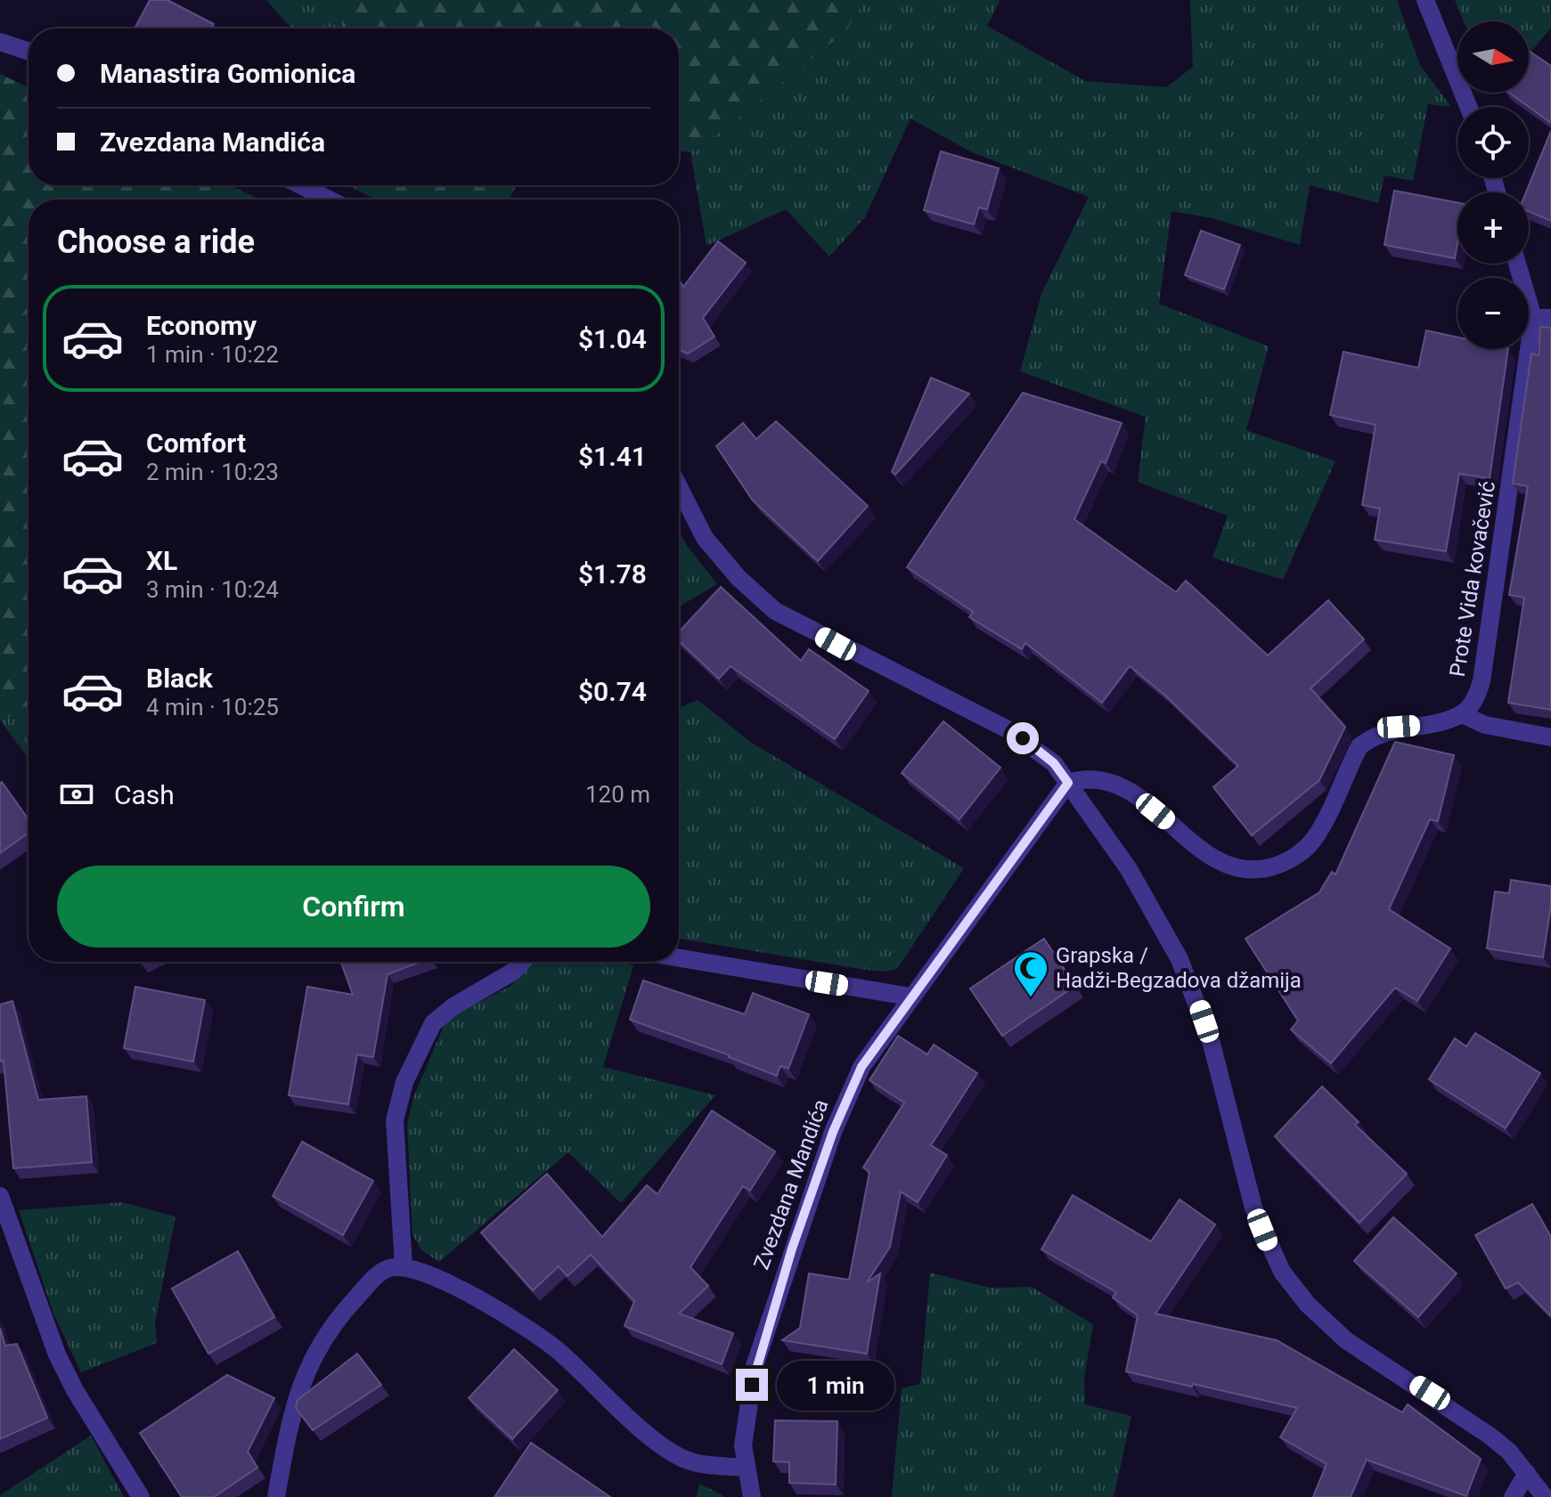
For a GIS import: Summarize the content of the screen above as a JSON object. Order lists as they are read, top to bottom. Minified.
{"streets":{"street":["Prote Vida kovačević","Zvezdana Mandića"]},"places":{"mosque":["Grapska / Hadži-Begzadova džamija"]},"north":"right","page":{"map_buttons":["+","−"],"banner":["Manastira Gomionica","Zvezdana Mandića"],"heading":"Choose a ride","list":[{"name":"Economy","note":"1 min · 10:22","value":"$1.04"},{"name":"Comfort","note":"2 min · 10:23","value":"$1.41"},{"name":"XL","note":"3 min · 10:24","value":"$1.78"},{"name":"Black","note":"4 min · 10:25","value":"$0.74"}],"pay":["Cash","120 m"],"buttons":"Confirm","bubble":"1 min"}}
